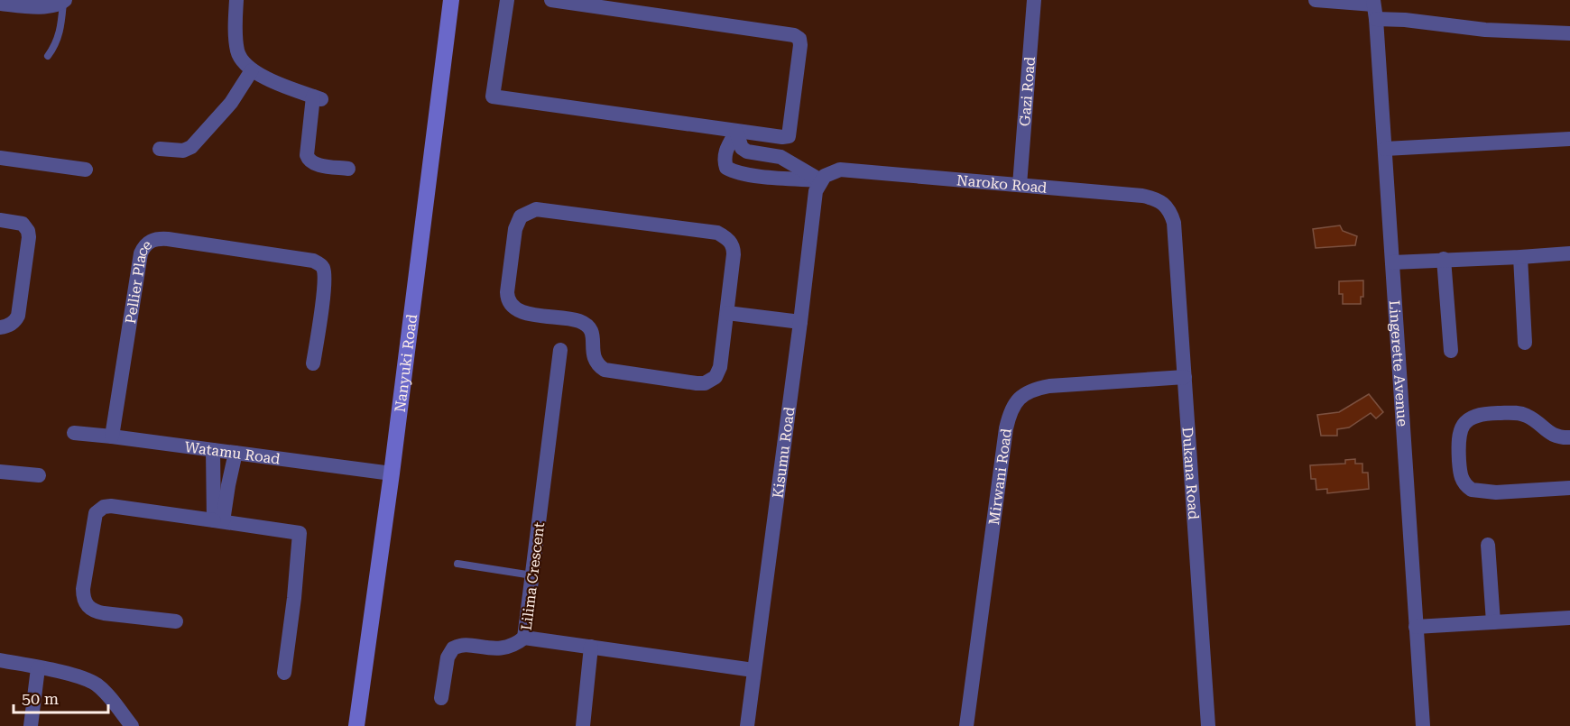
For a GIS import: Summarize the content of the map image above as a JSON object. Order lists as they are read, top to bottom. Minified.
{"streets":{"street":["Gazi Road","Naroko Road","Pellier Place","Lingerette Avenue","Nanyuki Road","Watamu Road","Kisumu Road","Dukana Road","Mirwani Road","Lilima Crescent"]},"crossings":[["Gazi Road","Naroko Road"],["Naroko Road","Kisumu Road"],["Naroko Road","Dukana Road"],["Pellier Place","Watamu Road"],["Nanyuki Road","Watamu Road"],["Kisumu Road","Lilima Crescent"],["Dukana Road","Mirwani Road"]],"scale_bar":"50 m"}
